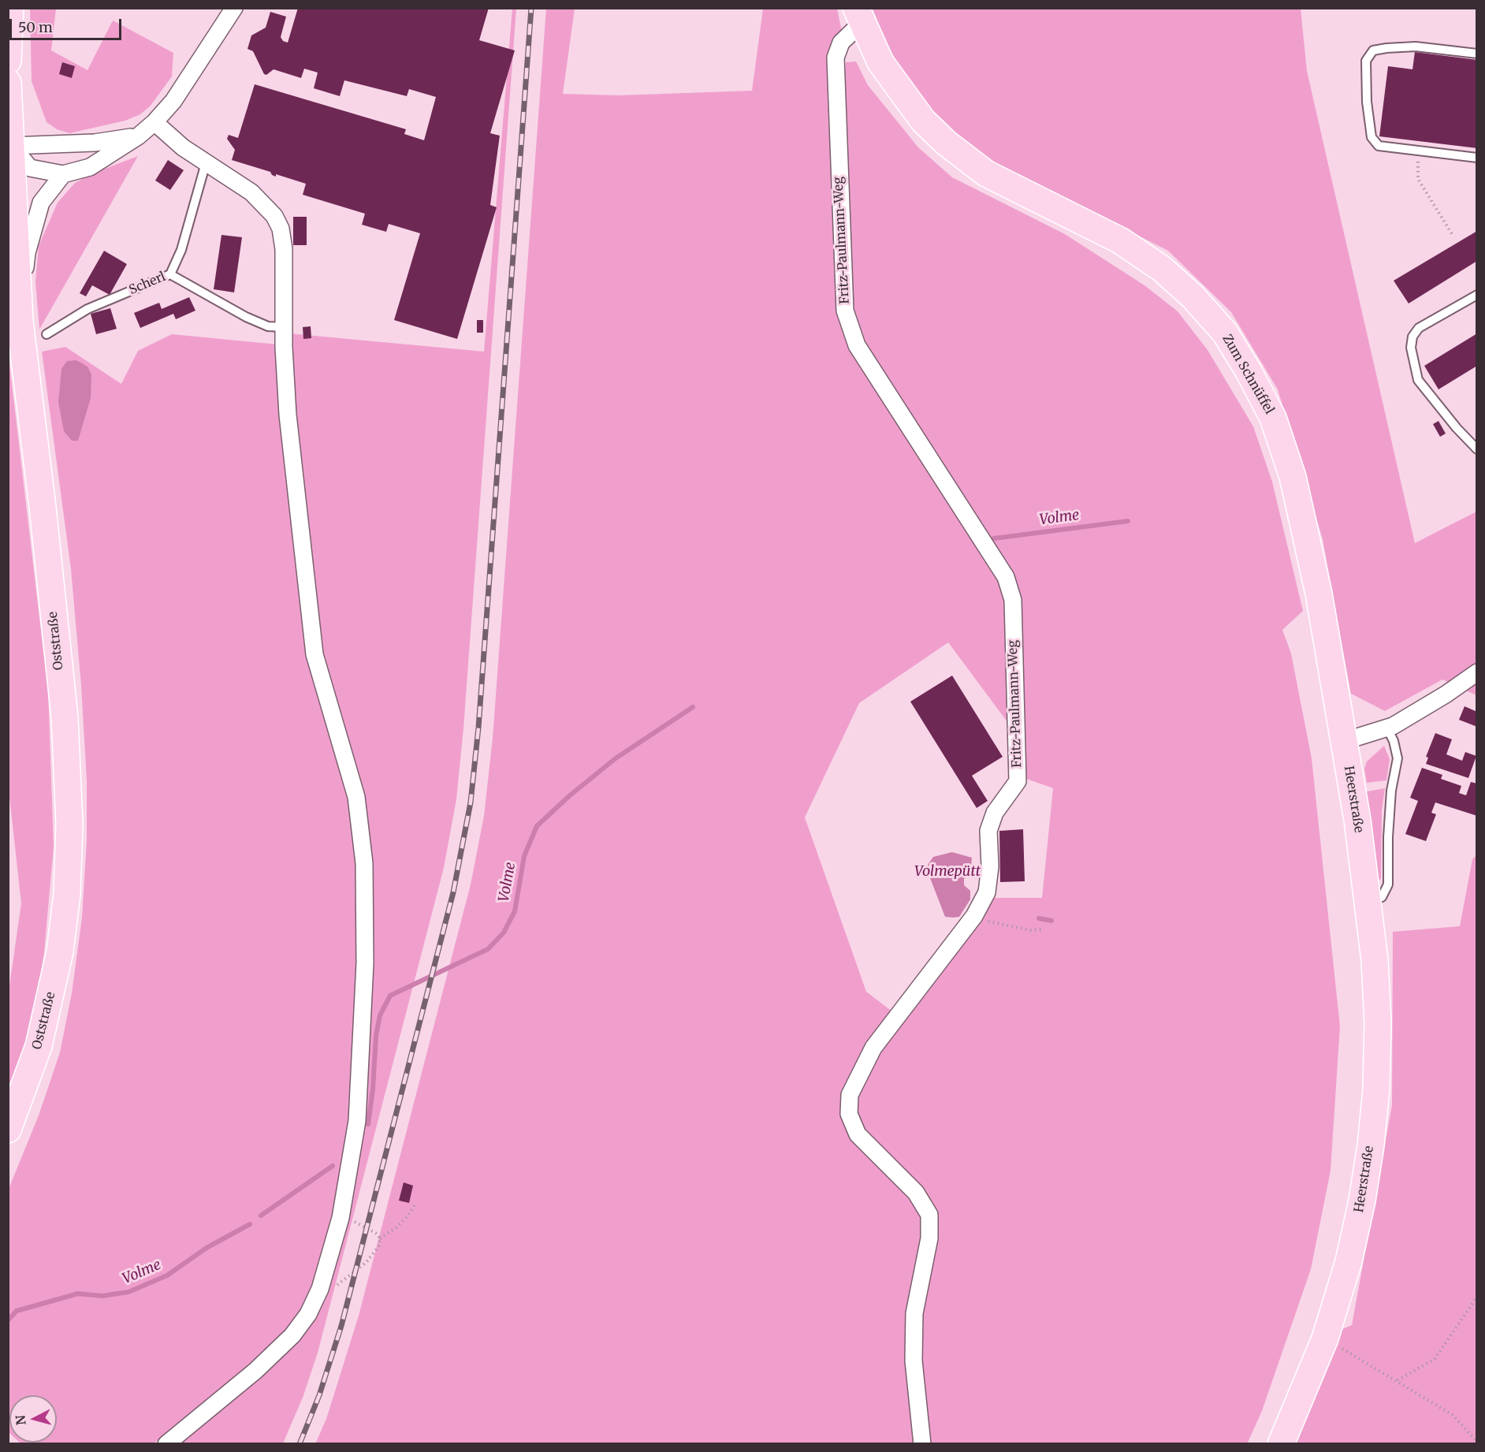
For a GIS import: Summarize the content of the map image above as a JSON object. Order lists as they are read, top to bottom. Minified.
{"streets":{"main road":["Zum Schnüffel","Oststraße","Heerstraße"],"street":["Fritz-Paulmann-Weg"],"lane":["Scherl"]},"crossings":[["Fritz-Paulmann-Weg","Zum Schnüffel"],["Zum Schnüffel","Heerstraße"]],"water":["Volme","Volmepütt"],"scale_bar":"50 m","north":"left"}
